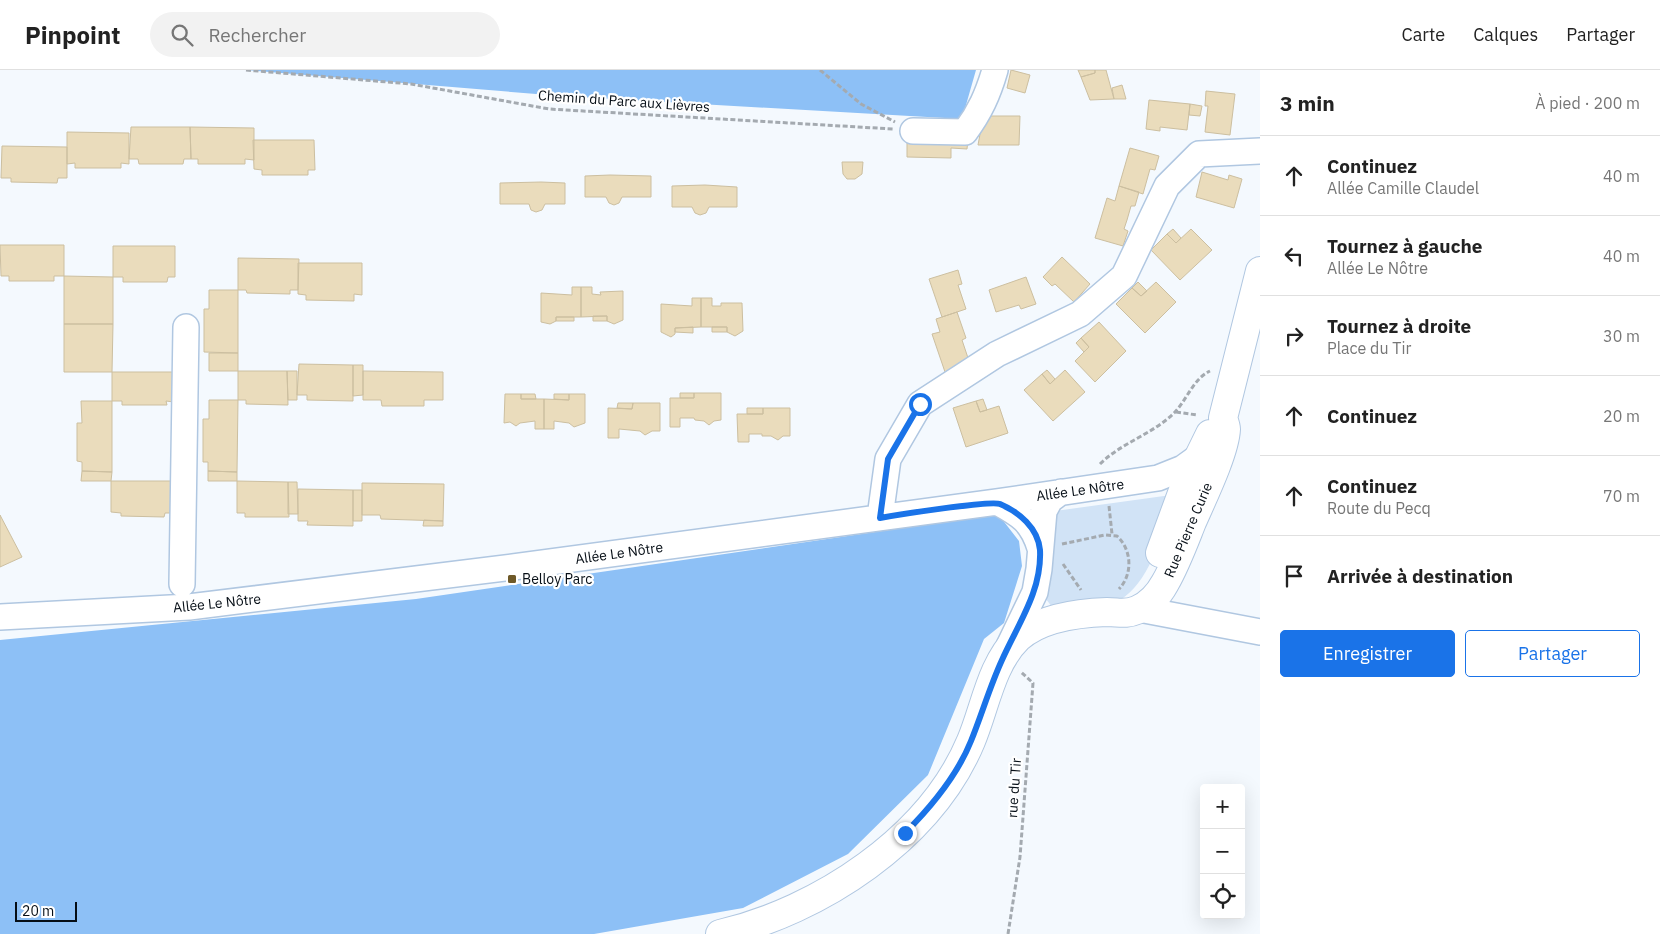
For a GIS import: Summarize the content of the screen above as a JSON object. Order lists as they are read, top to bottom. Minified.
{"streets":{"main road":["Rue Pierre Curie"],"street":["Allée Le Nôtre"],"path":["Chemin du Parc aux Lièvres","rue du Tir"]},"crossings":[["Allée Le Nôtre","Rue Pierre Curie"]],"places":{"transit":["Belloy Parc"]},"scale_bar":"20 m","page":{"header":"Pinpoint","search":"Rechercher","nav":["Carte","Calques","Partager"],"heading":["3 min","À pied · 200 m"],"list":[["Continuez","Allée Camille Claudel","40 m"],["Tournez à gauche","Allée Le Nôtre","40 m"],["Tournez à droite","Place du Tir","30 m"],["Continuez","20 m"],["Continuez","Route du Pecq","70 m"],"Arrivée à destination"],"buttons":["Enregistrer","Partager"],"map_buttons":["+","−"],"scale":"20 m"}}
